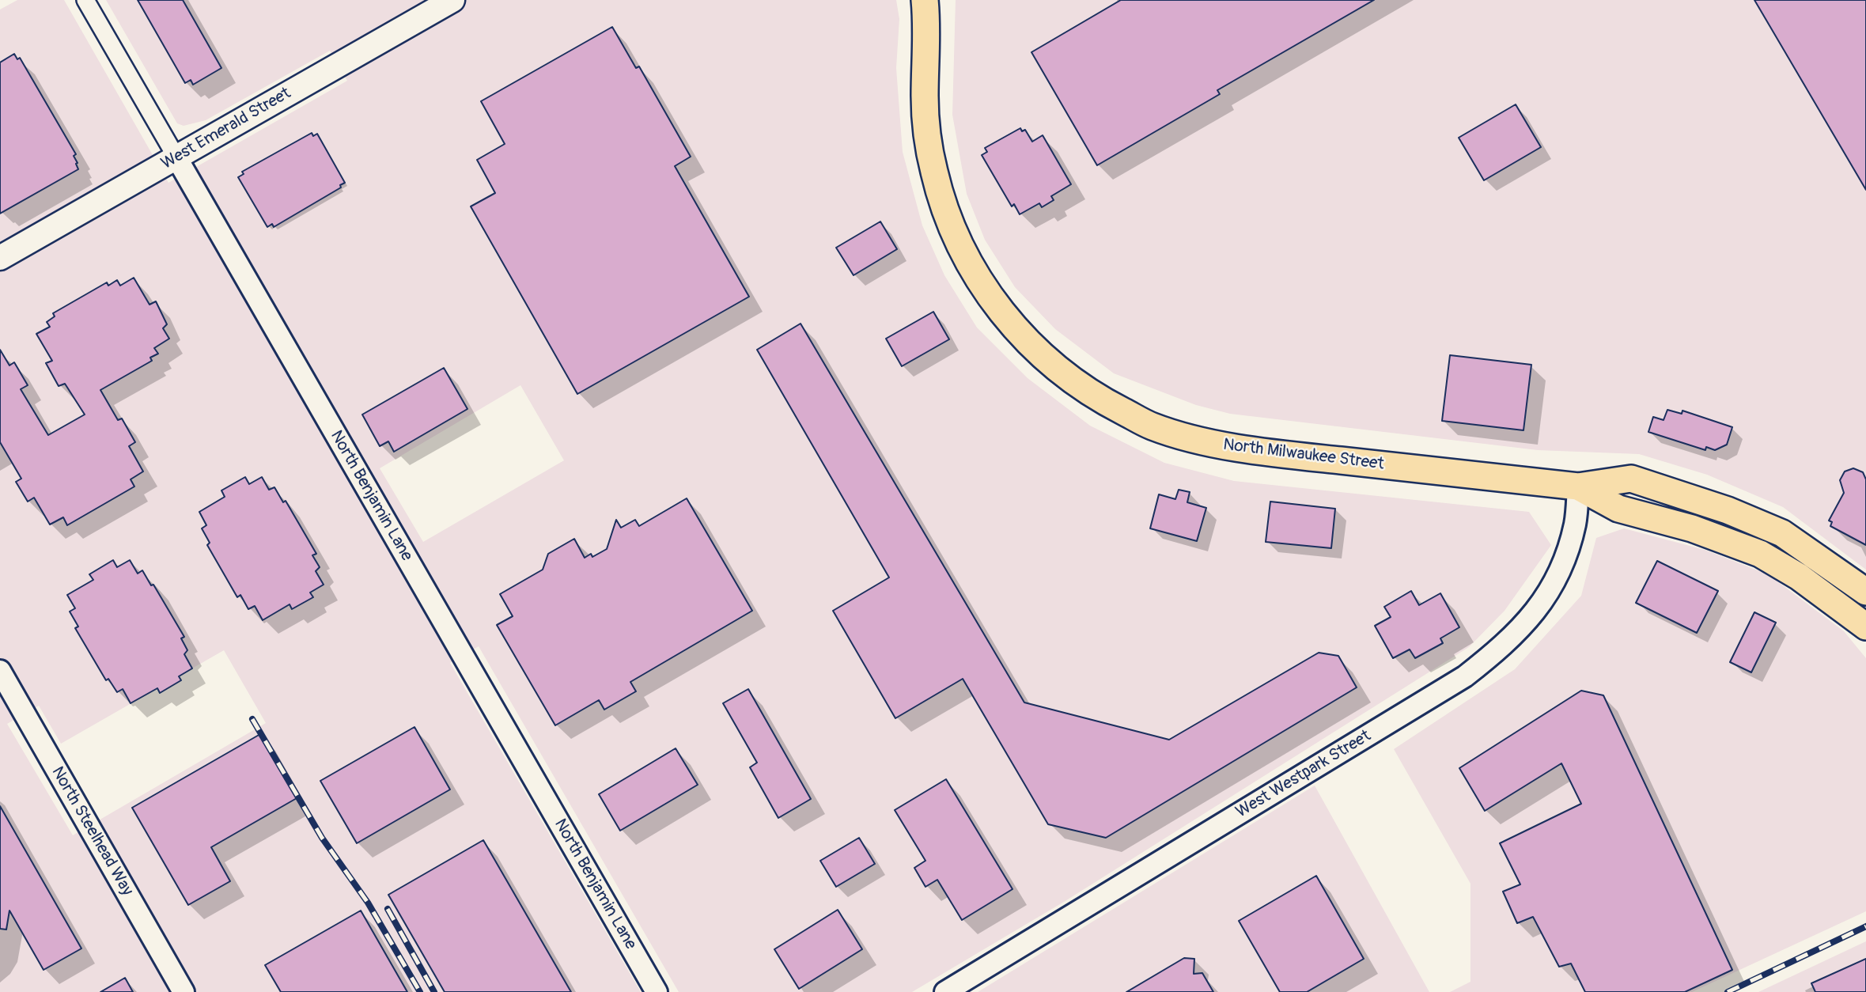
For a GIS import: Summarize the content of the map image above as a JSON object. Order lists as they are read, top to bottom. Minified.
{"streets":{"main road":["West Emerald Street","North Milwaukee Street"],"street":["North Benjamin Lane","West Westpark Street","North Steelhead Way"]},"crossings":[["West Emerald Street","North Benjamin Lane"],["North Milwaukee Street","West Westpark Street"]]}
